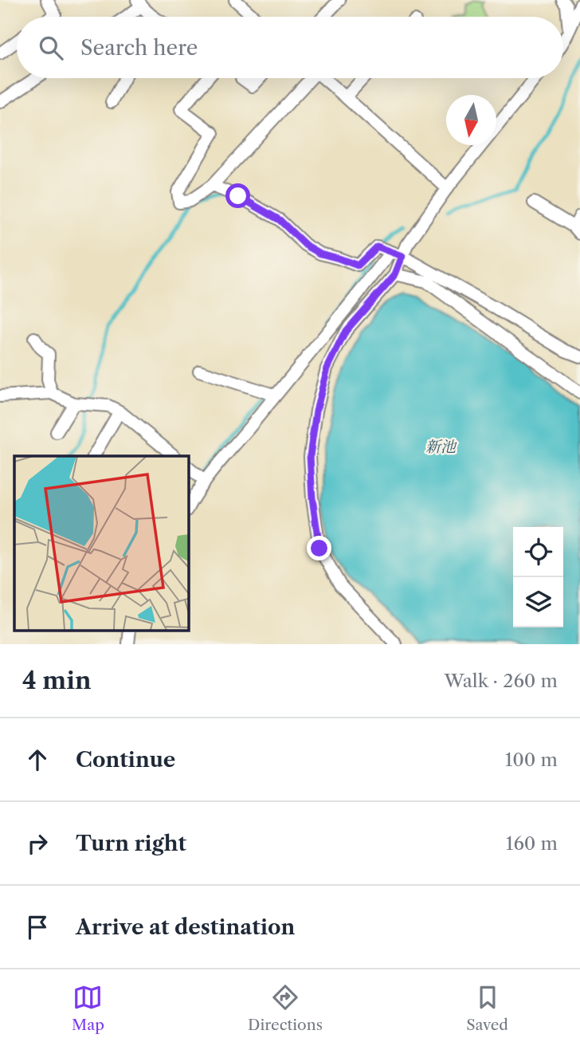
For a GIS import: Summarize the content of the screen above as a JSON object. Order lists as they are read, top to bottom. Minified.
{"water":["新池"],"north":"bottom","page":{"search":"Search here","heading":["4 min","Walk · 260 m"],"list":[["Continue","100 m"],["Turn right","160 m"],"Arrive at destination"],"nav":["Map","Directions","Saved"]}}
